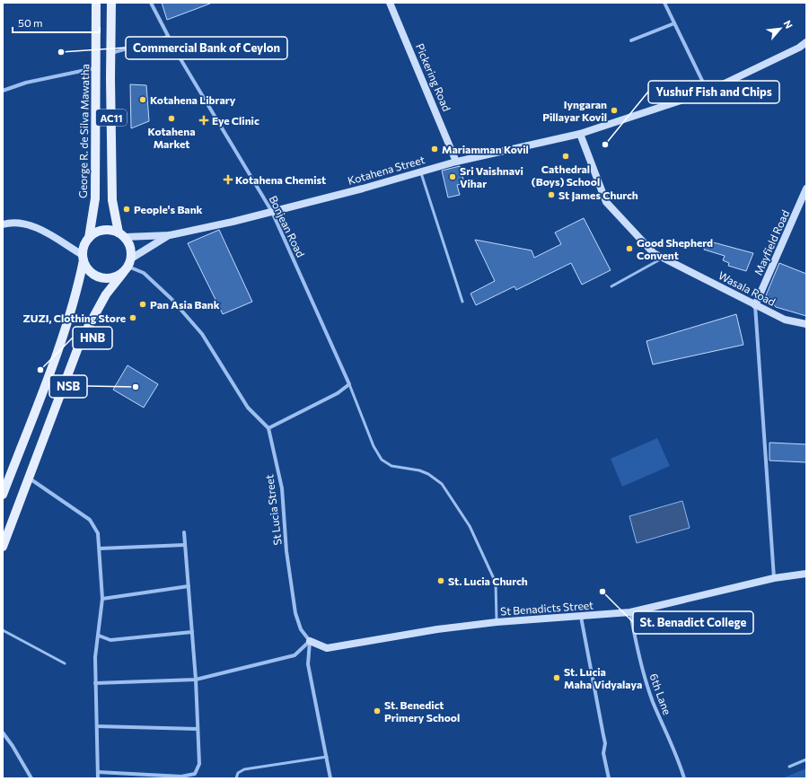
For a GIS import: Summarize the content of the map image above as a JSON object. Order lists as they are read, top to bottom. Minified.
{"streets":{"main road":["AC11","George R. de Silva Mawatha"],"street":["Pickering Road","Kotahena Street","Bonjean Road","Mayfield Road","Wasala Road","St Lucia Street","St Benadicts Street","6th Lane"]},"crossings":[["Pickering Road","Kotahena Street"],["AC11","George R. de Silva Mawatha"],["AC11","Kotahena Street"],["George R. de Silva Mawatha","Kotahena Street"],["Kotahena Street","Bonjean Road"],["Kotahena Street","Wasala Road"],["Mayfield Road","Wasala Road"],["St Lucia Street","St Benadicts Street"],["St Benadicts Street","6th Lane"]],"places":{"other":["Commercial Bank of Ceylon","Kotahena Library","Iyngaran Pillayar Kovil","Kotahena Market","Yushuf Fish and Chips","Mariamman Kovil","Cathedral (Boys) School","Sri Vaishnavi Vihar","St James Church","People's Bank","Good Shepherd Convent","Pan Asia Bank","ZUZI, Clothing Store","HNB","NSB","St. Lucia Church","St. Benadict College","St. Lucia Maha Vidyalaya","St. Benedict Primery School"],"health":["Eye Clinic","Kotahena Chemist"]},"scale_bar":"50 m","north":"top right"}
